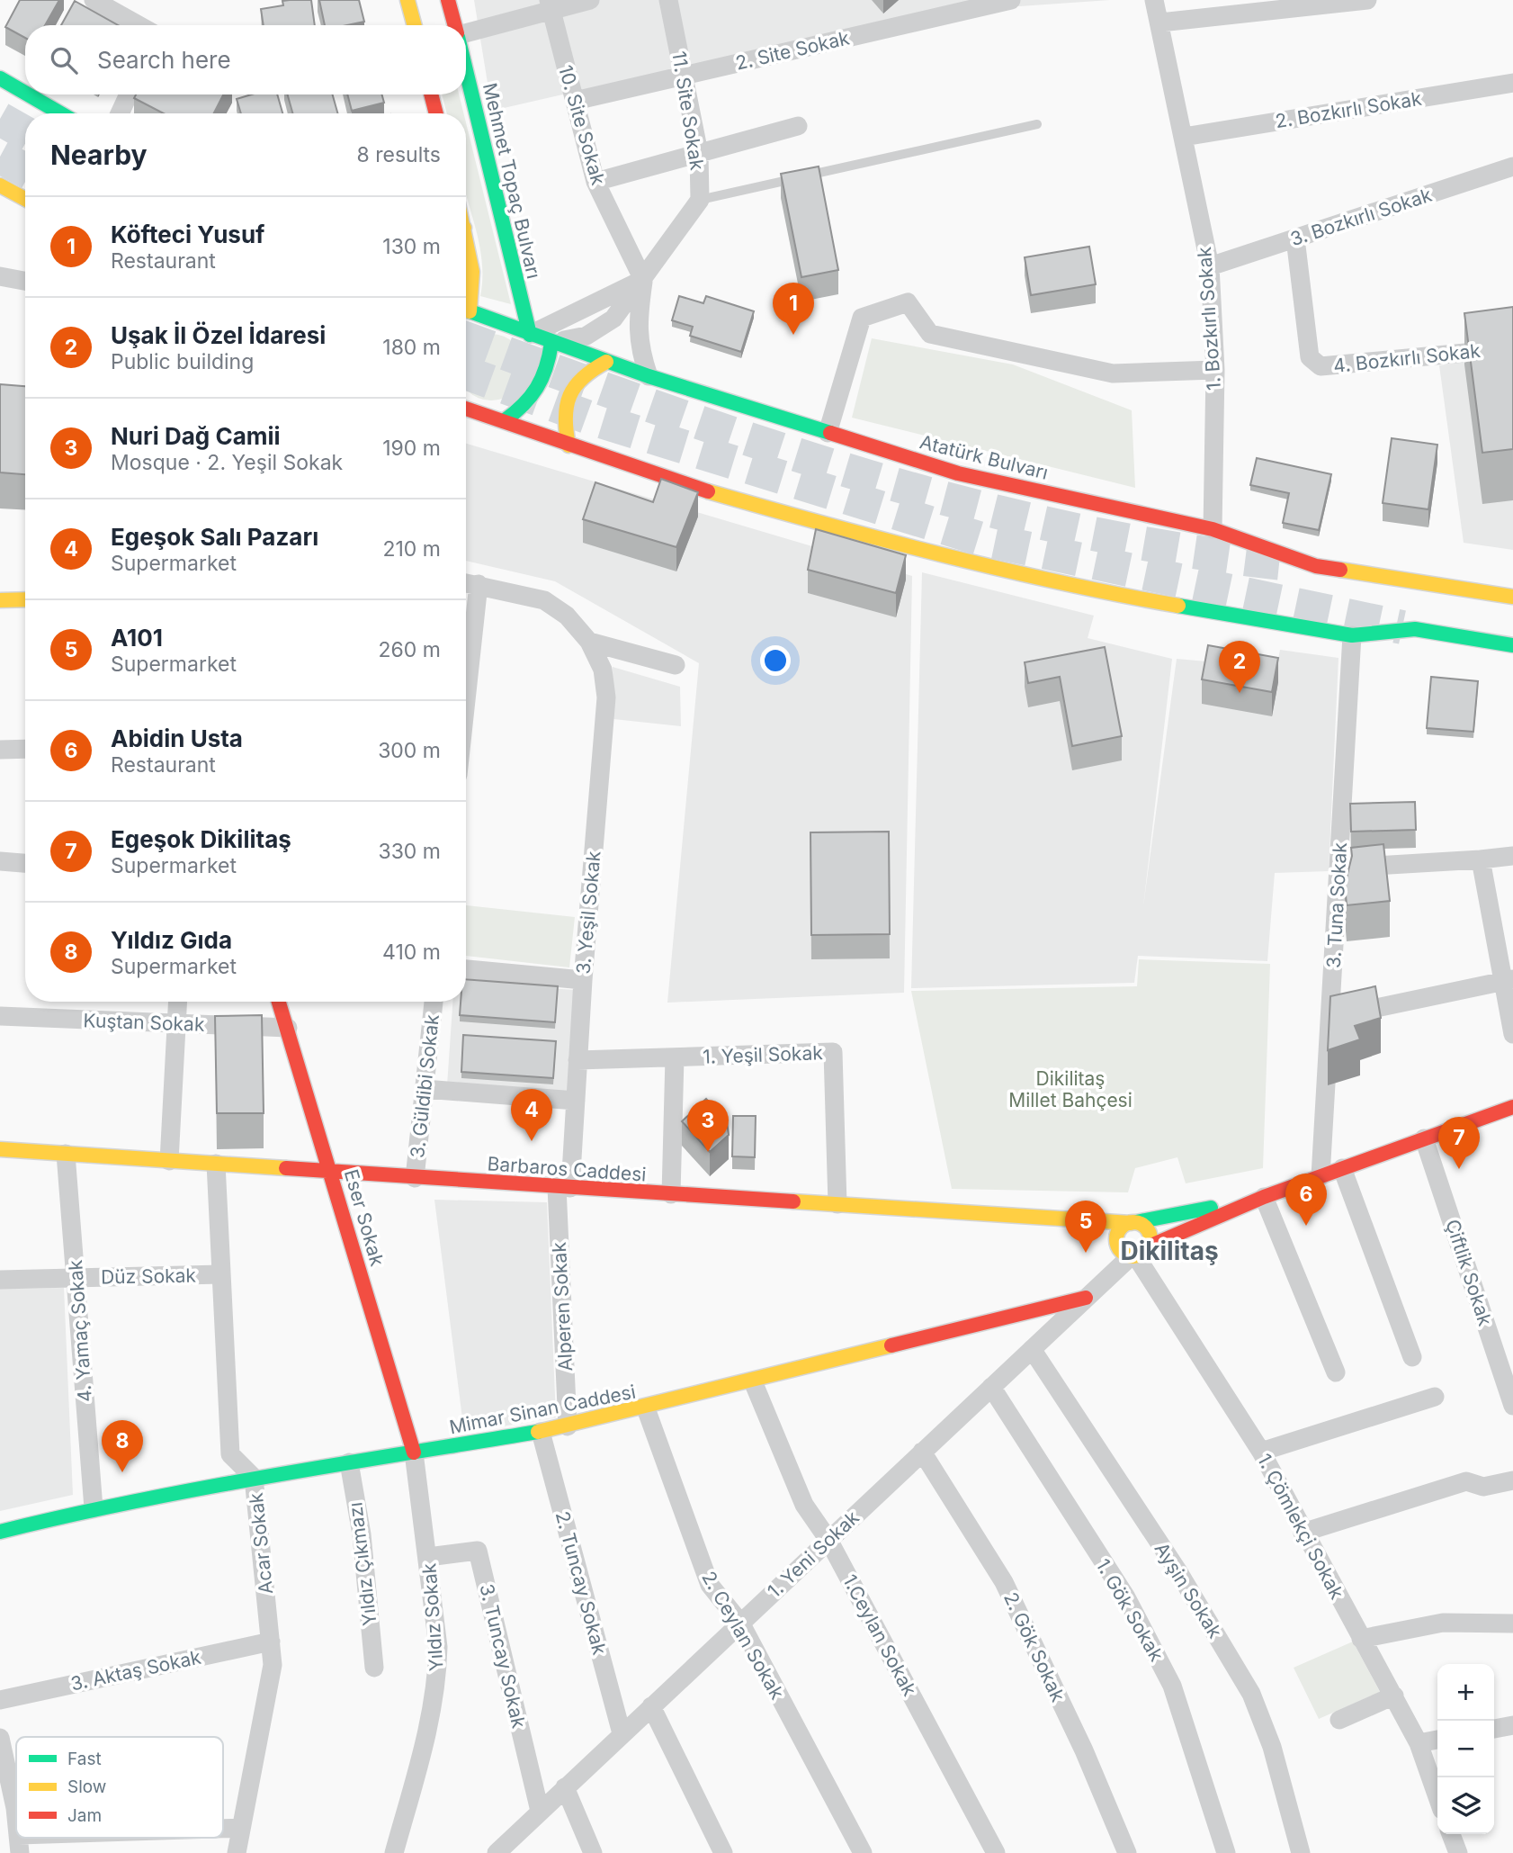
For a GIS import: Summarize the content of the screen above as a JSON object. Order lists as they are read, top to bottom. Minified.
{"streets":{"main road":["Mehmet Topaç Bulvarı","Atatürk Bulvarı","Barbaros Caddesi","Eser Sokak","Mimar Sinan Caddesi"],"street":["2. Site Sokak","2. Bozkırlı Sokak","11. Site Sokak","10. Site Sokak","3. Bozkırlı Sokak","1. Bozkırlı Sokak","4. Bozkırlı Sokak","3. Tuna Sokak","3. Yeşil Sokak","Kuştan Sokak","1. Yeşil Sokak","3. Güldibi Sokak","Çiftlik Sokak","Düz Sokak","Alperen Sokak","4. Yamaç Sokak","1. Çömlekçi Sokak","Acar Sokak","1. Yeni Sokak","Yıldız Çıkmazı","2. Tuncay Sokak","Ayşin Sokak","1. Gök Sokak","Yıldız Sokak","2. Ceylan Sokak","1.Ceylan Sokak","2. Gök Sokak","3. Tuncay Sokak","3. Aktaş Sokak"]},"crossings":[["2. Site Sokak","11. Site Sokak"],["2. Site Sokak","10. Site Sokak"],["2. Bozkırlı Sokak","1. Bozkırlı Sokak"],["Mehmet Topaç Bulvarı","Atatürk Bulvarı"],["3. Bozkırlı Sokak","1. Bozkırlı Sokak"],["3. Bozkırlı Sokak","4. Bozkırlı Sokak"],["1. Bozkırlı Sokak","Atatürk Bulvarı"],["3. Yeşil Sokak","1. Yeşil Sokak"],["3. Yeşil Sokak","Barbaros Caddesi"],["3. Yeşil Sokak","Alperen Sokak"],["Kuştan Sokak","Eser Sokak"],["1. Yeşil Sokak","Barbaros Caddesi"],["3. Güldibi Sokak","Barbaros Caddesi"],["Barbaros Caddesi","Eser Sokak"],["Barbaros Caddesi","Alperen Sokak"],["Barbaros Caddesi","4. Yamaç Sokak"],["Barbaros Caddesi","1. Çömlekçi Sokak"],["Barbaros Caddesi","Acar Sokak"],["Barbaros Caddesi","1. Yeni Sokak"],["Eser Sokak","Mimar Sinan Caddesi"],["Eser Sokak","Yıldız Sokak"],["Düz Sokak","4. Yamaç Sokak"],["Düz Sokak","Acar Sokak"],["Alperen Sokak","Mimar Sinan Caddesi"],["4. Yamaç Sokak","Mimar Sinan Caddesi"],["Mimar Sinan Caddesi","Acar Sokak"],["Mimar Sinan Caddesi","1. Yeni Sokak"],["Mimar Sinan Caddesi","Yıldız Çıkmazı"],["Mimar Sinan Caddesi","2. Tuncay Sokak"],["Mimar Sinan Caddesi","Yıldız Sokak"],["Mimar Sinan Caddesi","2. Ceylan Sokak"],["Mimar Sinan Caddesi","1.Ceylan Sokak"],["1. Çömlekçi Sokak","1. Yeni Sokak"],["Acar Sokak","3. Aktaş Sokak"],["1. Yeni Sokak","2. Tuncay Sokak"],["1. Yeni Sokak","Ayşin Sokak"],["1. Yeni Sokak","1. Gök Sokak"],["1. Yeni Sokak","2. Ceylan Sokak"],["1. Yeni Sokak","1.Ceylan Sokak"],["1. Yeni Sokak","2. Gök Sokak"],["1. Yeni Sokak","3. Tuncay Sokak"],["Yıldız Sokak","3. Tuncay Sokak"]],"districts":["Dikilitaş"],"parks":["Dikilitaş Millet Bahçesi"],"legend":["Fast","Slow","Jam"],"page":{"search":"Search here","heading":["Nearby","8 results"],"list":[{"mark":"1","name":"Köfteci Yusuf","note":"Restaurant","value":"130 m"},{"mark":"2","name":"Uşak İl Özel İdaresi","note":"Public building","value":"180 m"},{"mark":"3","name":"Nuri Dağ Camii","note":"Mosque · 2. Yeşil Sokak","value":"190 m"},{"mark":"4","name":"Egeşok Salı Pazarı","note":"Supermarket","value":"210 m"},{"mark":"5","name":"A101","note":"Supermarket","value":"260 m"},{"mark":"6","name":"Abidin Usta","note":"Restaurant","value":"300 m"},{"mark":"7","name":"Egeşok Dikilitaş","note":"Supermarket","value":"330 m"},{"mark":"8","name":"Yıldız Gıda","note":"Supermarket","value":"410 m"}],"pins":["1","2","4","3","7","6","5","8"],"map_buttons":["+","−"]}}
